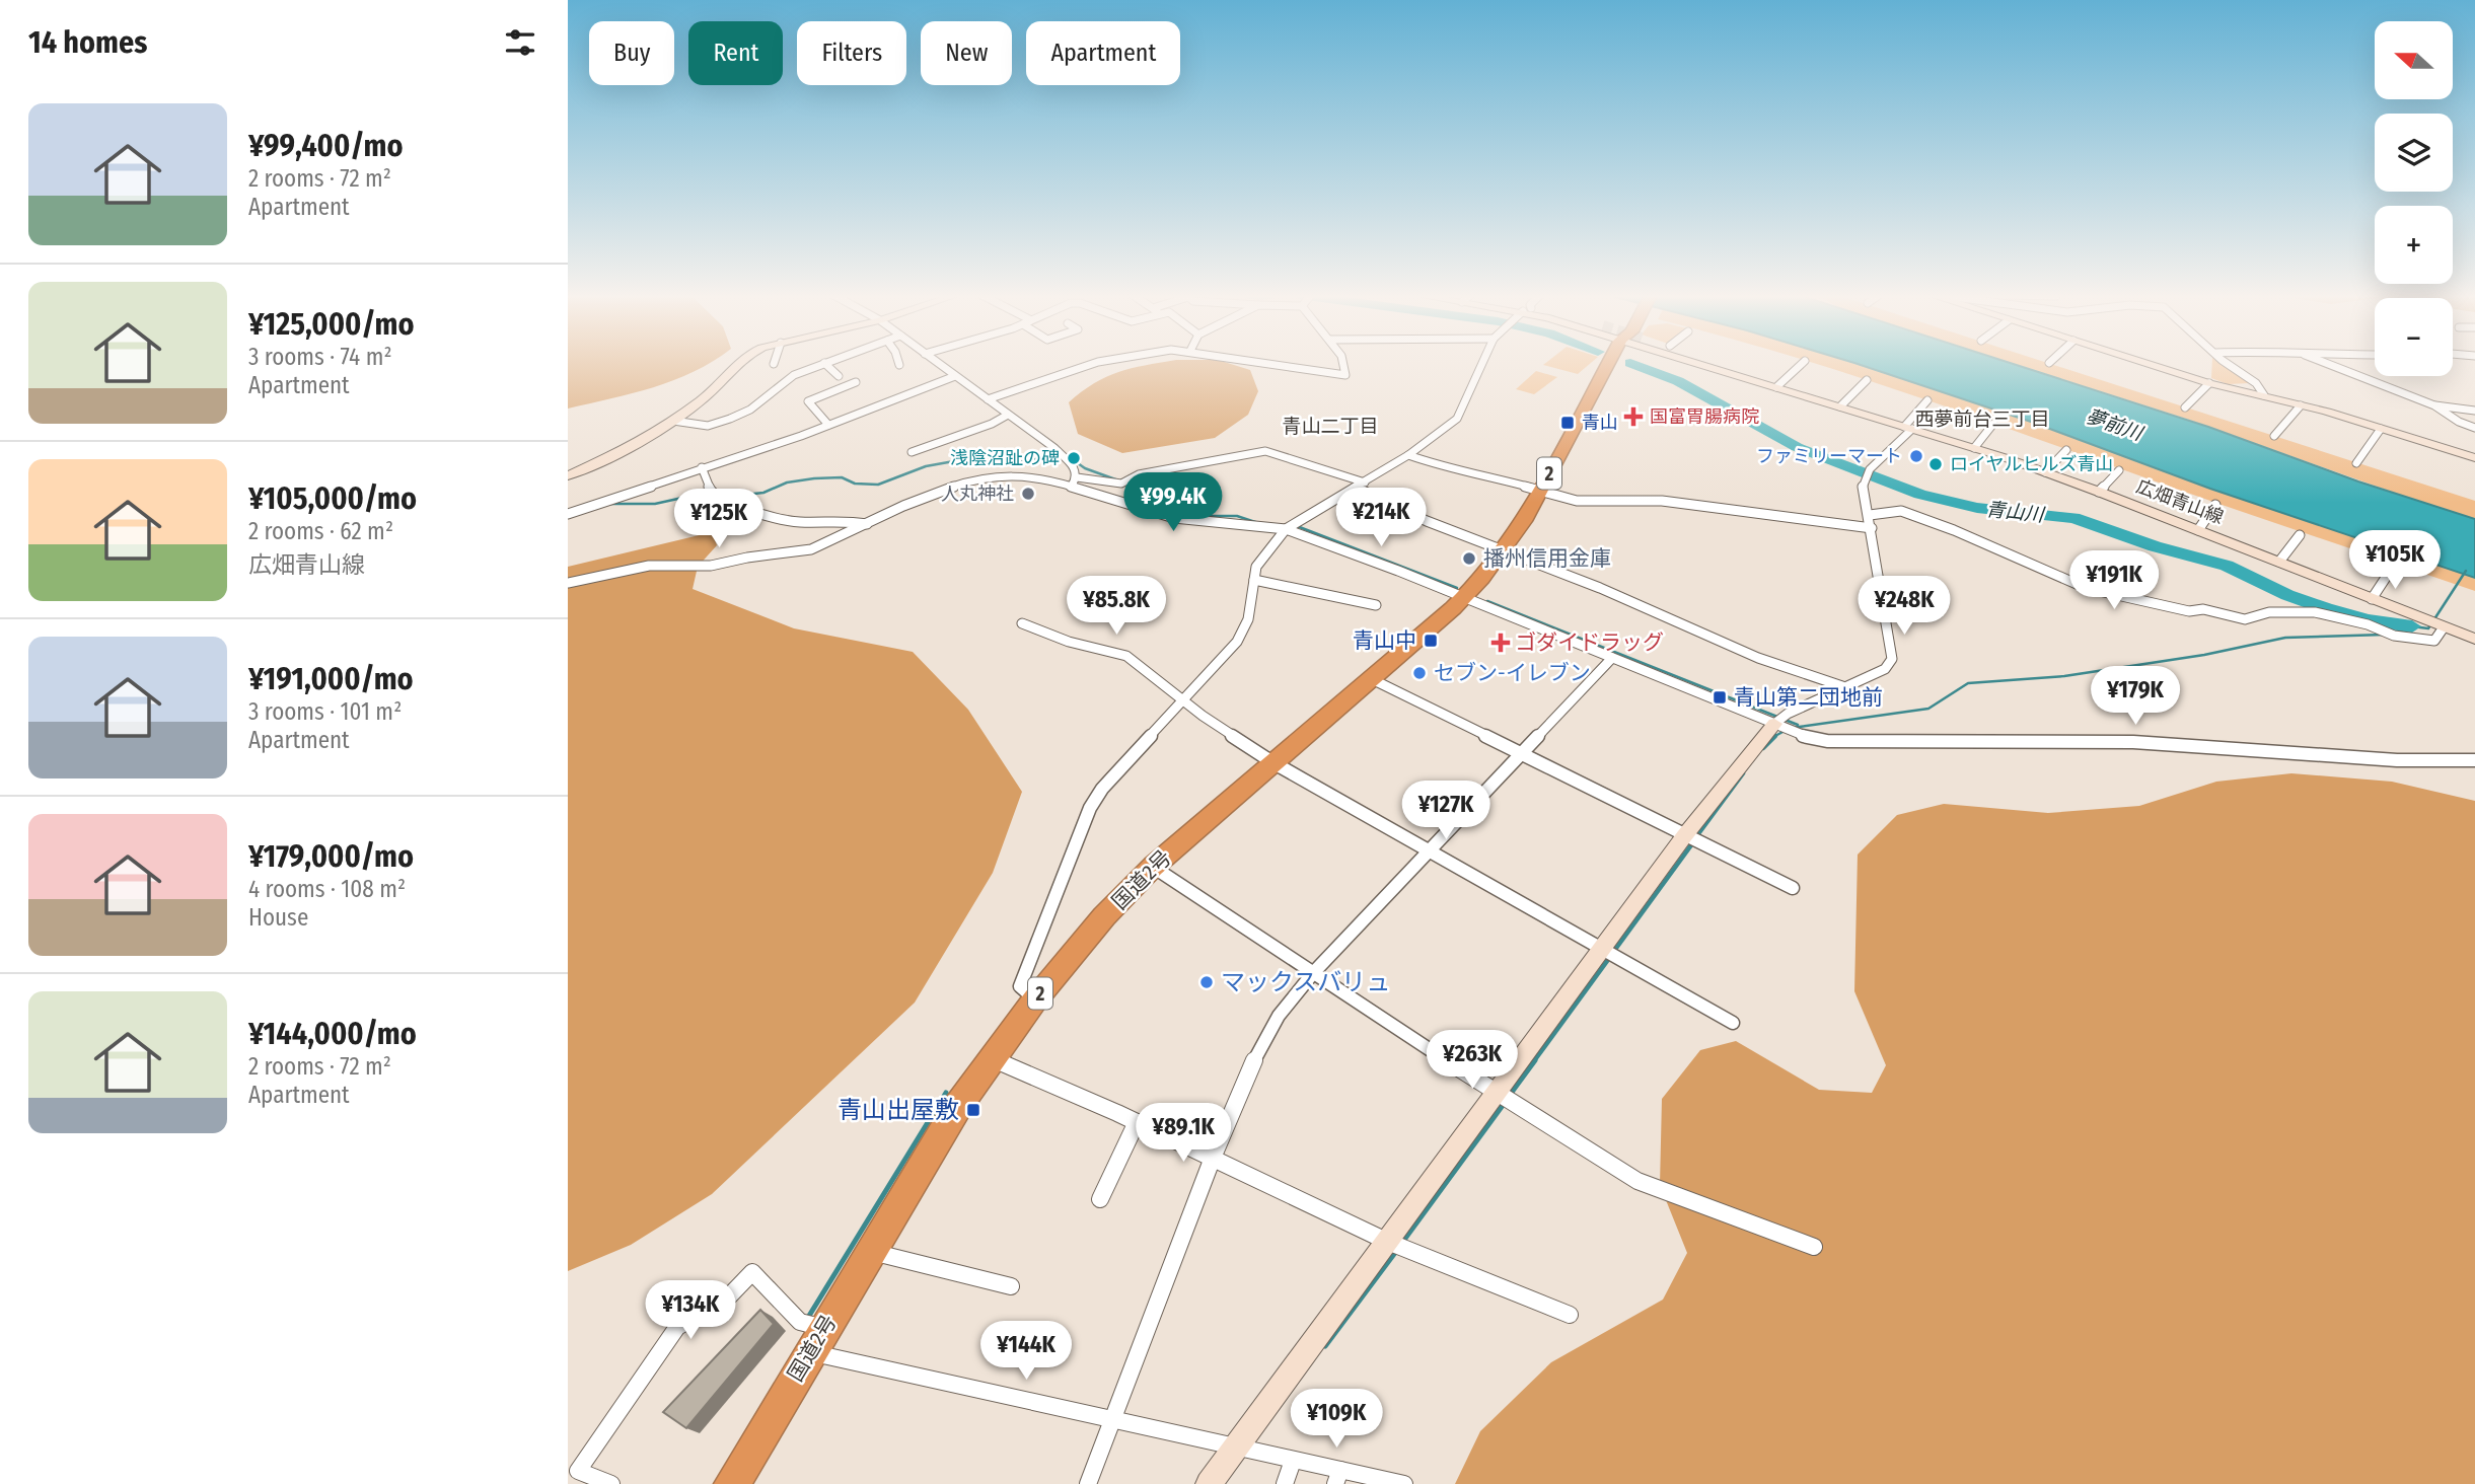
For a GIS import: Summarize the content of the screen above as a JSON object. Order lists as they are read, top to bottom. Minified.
{"streets":{"highway":["2","国道2号"],"main road":["広畑青山線"]},"districts":["西夢前台三丁目","青山二丁目"],"water":["夢前川","青山川"],"places":{"health":["国富胃腸病院","ゴダイドラッグ"],"transit":["青山","青山中","青山第二団地前","青山出屋敷"],"other":["ファミリーマート","浅陰沼趾の碑","ロイヤルヒルズ青山","人丸神社","播州信用金庫","セブン-イレブン","マックスバリュ"]},"north":"left","page":{"heading":"14 homes","map_buttons":["+","−"],"chip":["Buy","Rent","Filters","New","Apartment"],"list":[{"name":"¥99,400/mo","note":"2 rooms · 72 m² · Apartment"},{"name":"¥125,000/mo","note":"3 rooms · 74 m² · Apartment"},{"name":"¥105,000/mo","note":"2 rooms · 62 m² · 広畑青山線"},{"name":"¥191,000/mo","note":"3 rooms · 101 m² · Apartment"},{"name":"¥179,000/mo","note":"4 rooms · 108 m² · House"},{"name":"¥144,000/mo","note":"2 rooms · 72 m² · Apartment"}],"price":["¥99.4K","¥214K","¥125K","¥105K","¥191K","¥85.8K","¥248K","¥179K","¥127K","¥263K","¥89.1K","¥134K","¥144K","¥109K"]}}
